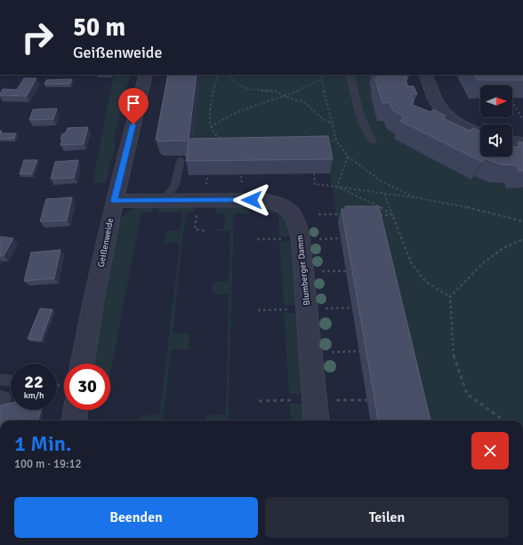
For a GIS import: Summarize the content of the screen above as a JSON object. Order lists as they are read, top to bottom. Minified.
{"streets":{"street":["Geißenweide","Blumberger Damm"]},"crossings":[["Geißenweide","Blumberger Damm"]],"north":"right","page":{"turn":["50 m","Geißenweide"],"speed":"22 km/h","limit":"30","heading":["1 Min.","100 m · 19:12"],"buttons":["Beenden","Teilen"]}}
